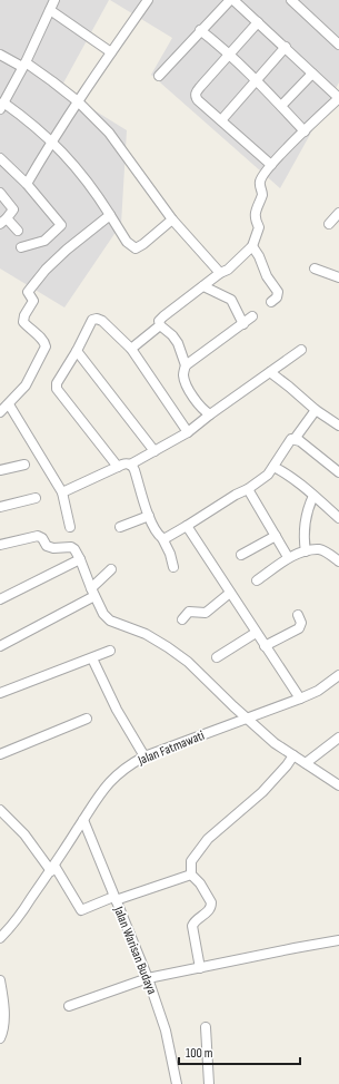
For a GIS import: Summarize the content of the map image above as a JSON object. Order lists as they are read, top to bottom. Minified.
{"streets":{"street":["Jalan Fatmawati","Jalan Warisan Budaya"]},"crossings":[["Jalan Fatmawati","Jalan Warisan Budaya"]],"scale_bar":"100 m"}
